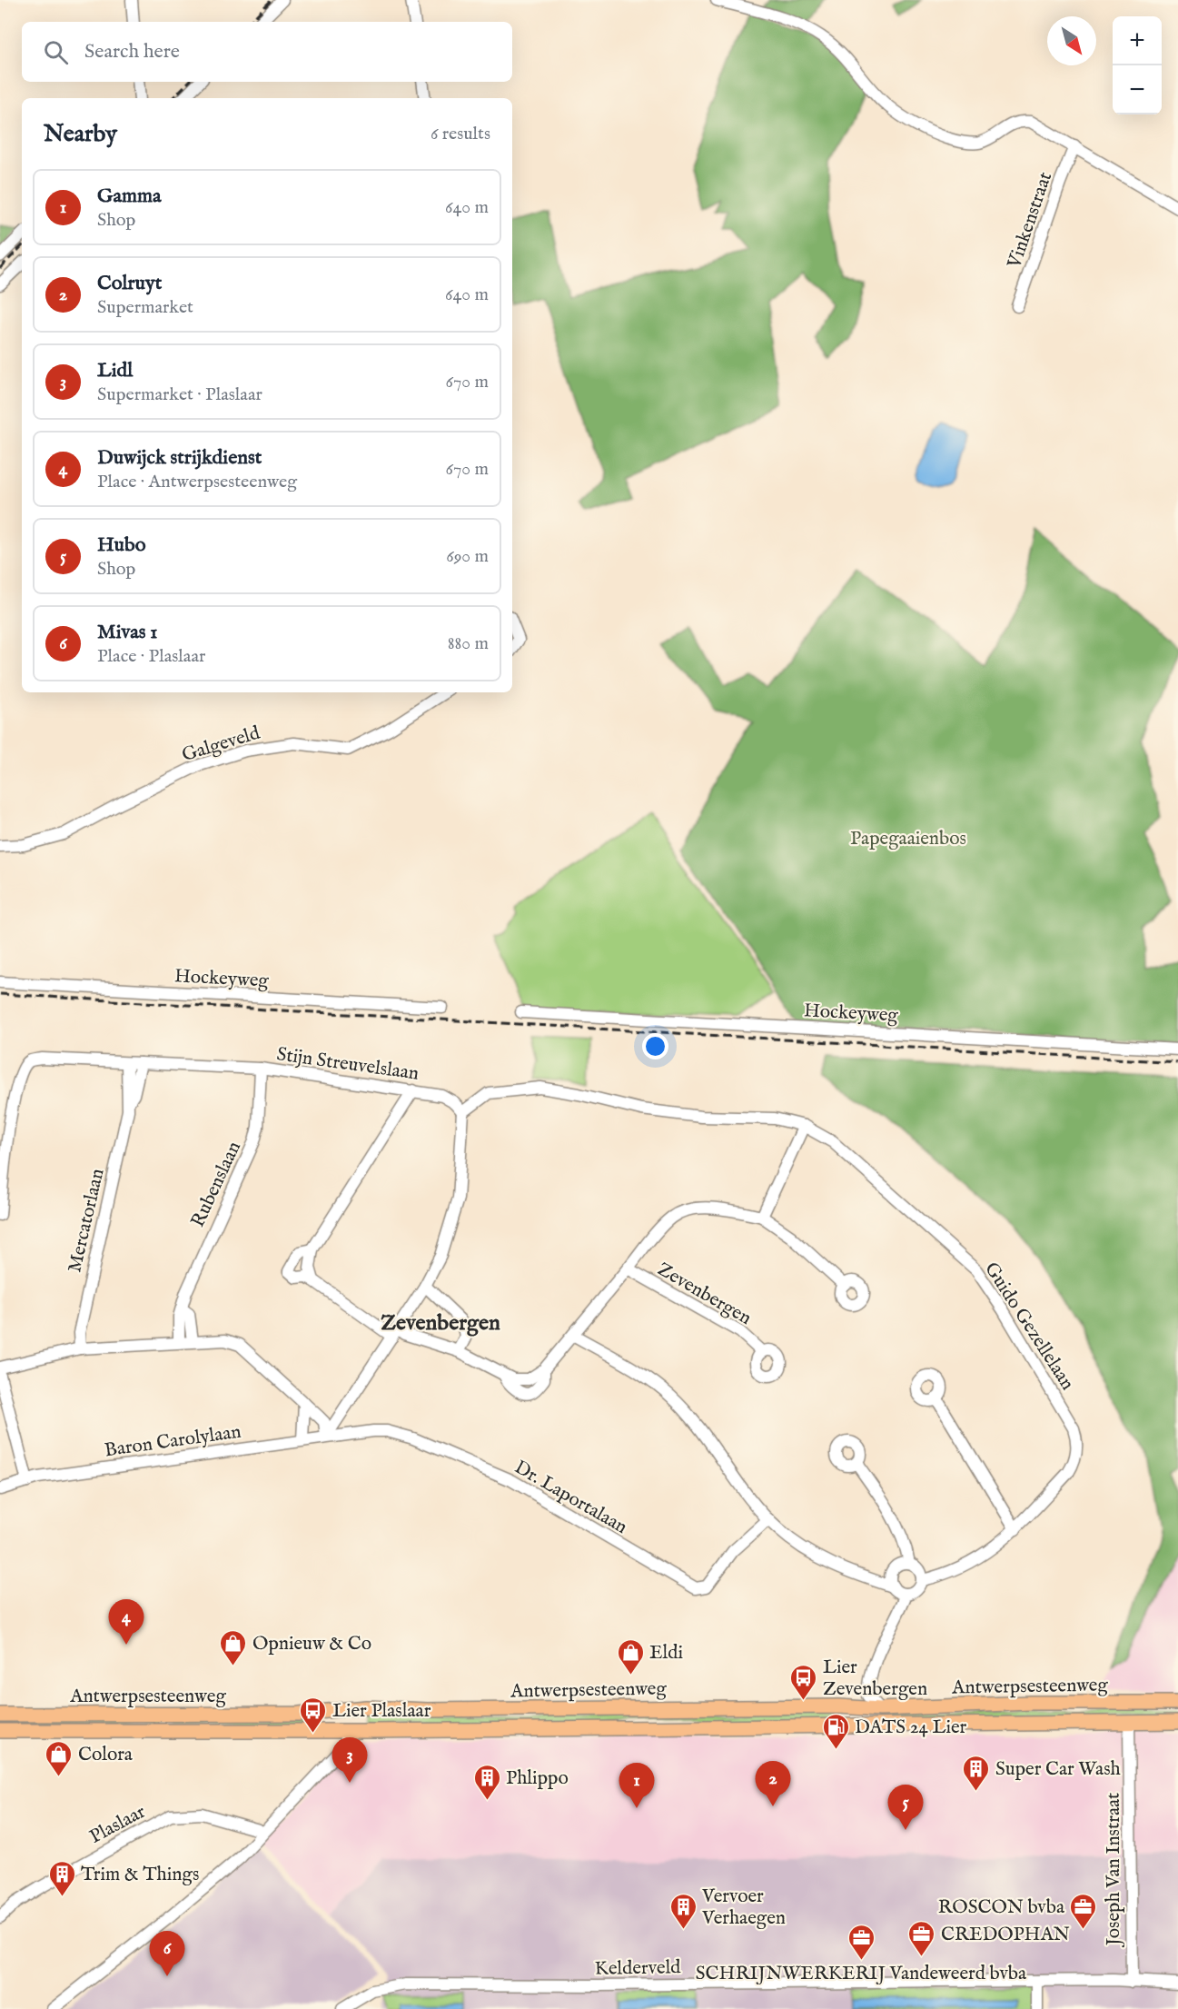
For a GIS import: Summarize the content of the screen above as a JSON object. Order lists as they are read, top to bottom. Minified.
{"streets":{"main road":["Antwerpsesteenweg"],"street":["Vinkenstraat","Galgeveld","Hockeyweg","Stijn Streuvelslaan","Rubenslaan","Mercatorlaan","Zevenbergen","Guido Gezellelaan","Baron Carolylaan","Dr. Laportalaan","Plaslaar","Joseph Van Instraat","Kelderveld"]},"crossings":[["Stijn Streuvelslaan","Rubenslaan"],["Stijn Streuvelslaan","Mercatorlaan"],["Baron Carolylaan","Dr. Laportalaan"],["Antwerpsesteenweg","Joseph Van Instraat"]],"districts":["Zevenbergen"],"parks":["Papegaaienbos"],"places":{"shop":["Opnieuw & Co","Eldi","Colora"],"bus stop":["Lier Zevenbergen","Lier Plaslaar"],"fuel station":["DATS 24 Lier"],"building":["Super Car Wash","Phlippo","Trim & Things","Vervoer Verhaegen"],"office":["ROSCON bvba","CREDOPHAN","SCHRIJNWERKERIJ Vandeweerd bvba"]},"north":"bottom right","page":{"map_buttons":["+","−"],"search":"Search here","heading":["Nearby","6 results"],"list":[{"mark":"1","name":"Gamma","note":"Shop","value":"640 m"},{"mark":"2","name":"Colruyt","note":"Supermarket","value":"640 m"},{"mark":"3","name":"Lidl","note":"Supermarket · Plaslaar","value":"670 m"},{"mark":"4","name":"Duwijck strijkdienst","note":"Place · Antwerpsesteenweg","value":"670 m"},{"mark":"5","name":"Hubo","note":"Shop","value":"690 m"},{"mark":"6","name":"Mivas 1","note":"Place · Plaslaar","value":"880 m"}],"pins":["4","3","2","1","5","6"]}}
